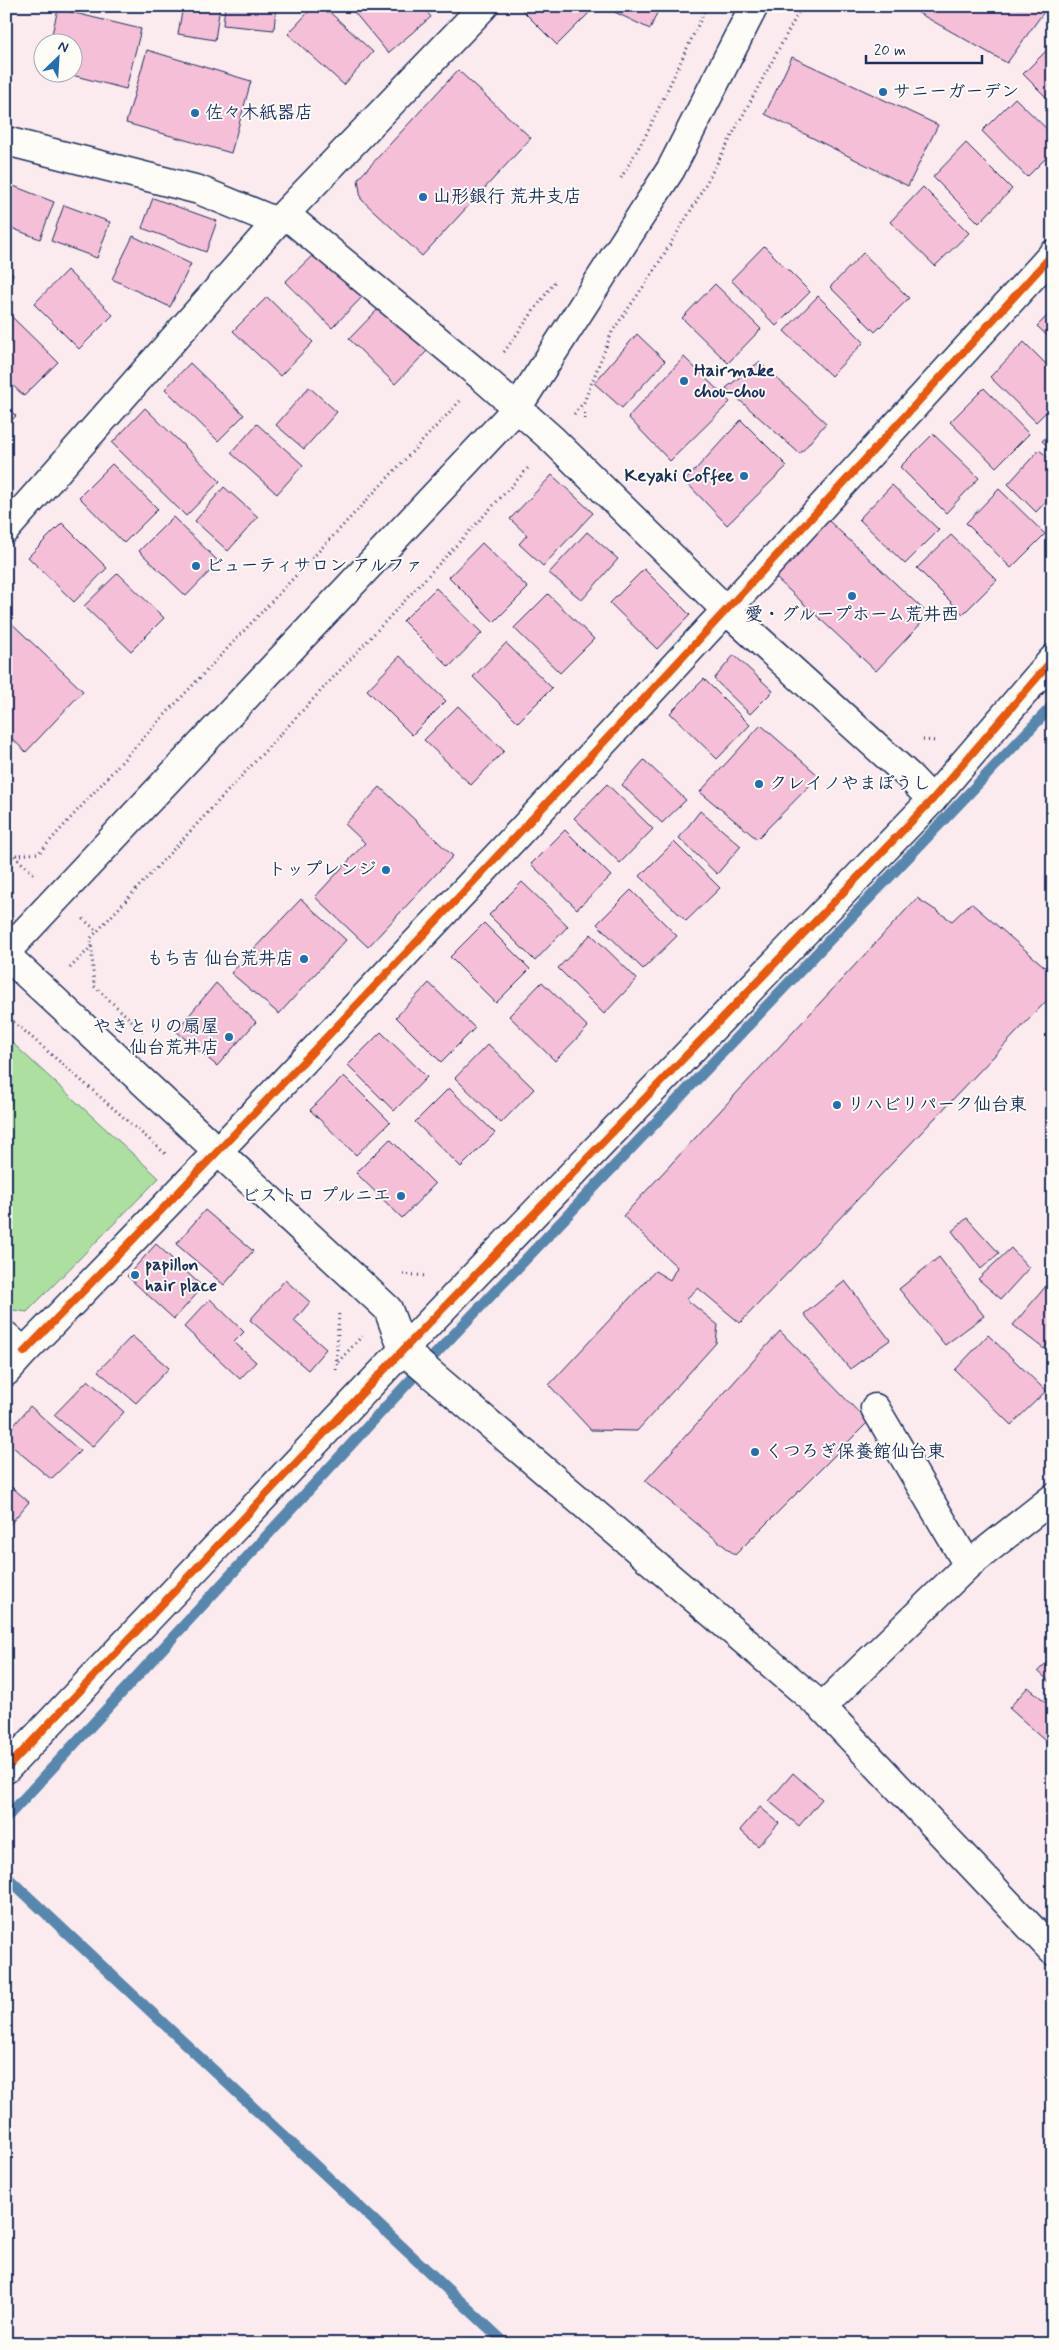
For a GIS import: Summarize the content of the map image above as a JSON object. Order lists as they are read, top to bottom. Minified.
{"places":["サニーガーデン","佐々木紙器店","山形銀行 荒井支店","Hairmake chou-chou","Keyaki Coffee","ビューティサロン アルファ","愛・グループホーム荒井西","クレイノやまぼうし","トップレンジ","もち吉 仙台荒井店","やきとりの扇屋 仙台荒井店","リハビリパーク仙台東","ビストロ プルニエ","papillon hair place","くつろぎ保養館仙台東"],"scale_bar":"20 m","north":"top right"}
